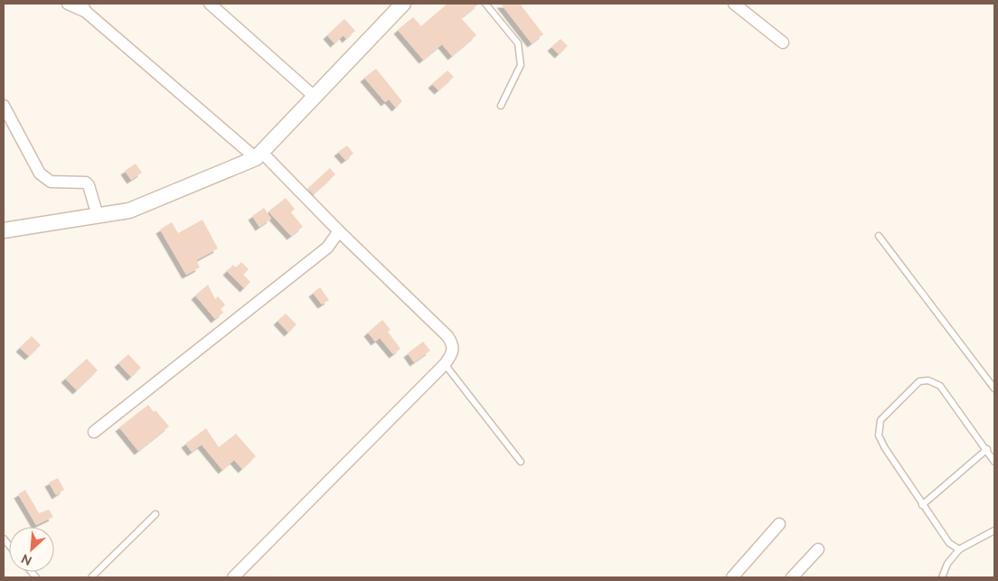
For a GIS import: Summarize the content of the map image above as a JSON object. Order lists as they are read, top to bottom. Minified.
{"north":"bottom left"}
